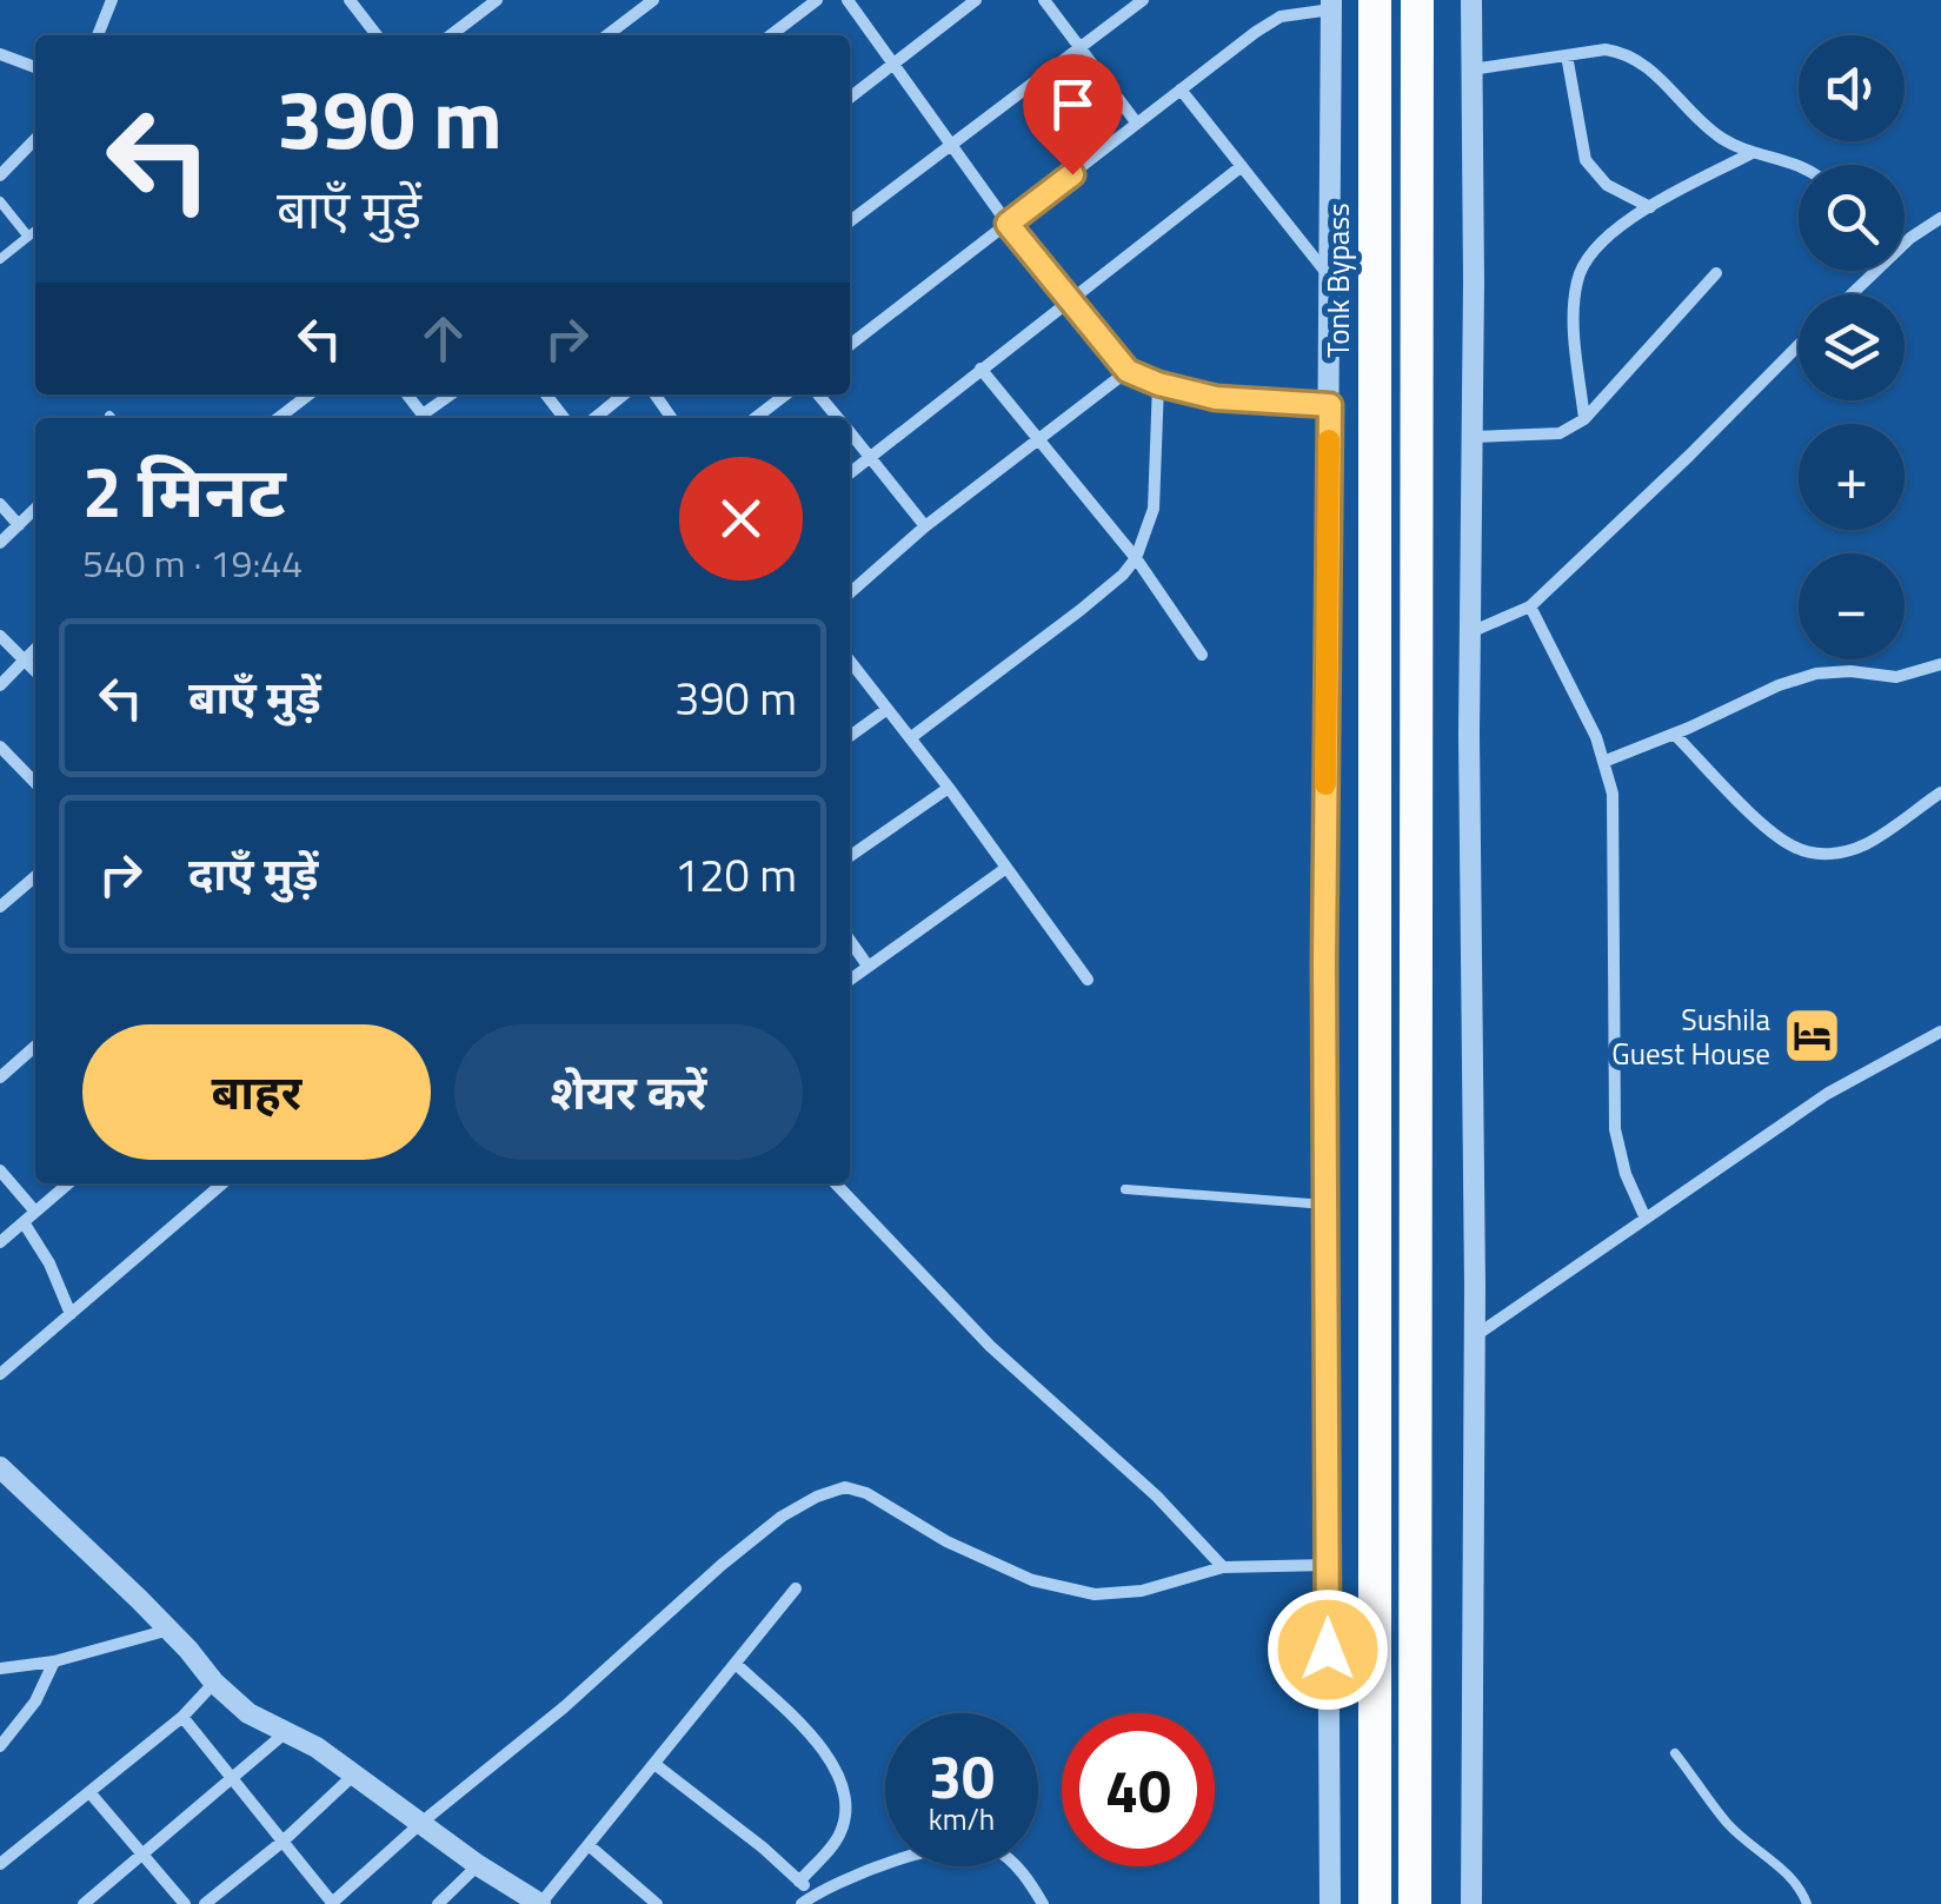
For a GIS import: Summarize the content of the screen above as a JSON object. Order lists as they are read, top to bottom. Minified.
{"streets":{"highway":["Tonk Bypass"]},"places":{"hotel":["Sushila Guest House"]},"page":{"map_buttons":["+","−"],"turn":["390 m","बाएँ मुड़ें"],"heading":["2 मिनट","540 m · 19:44"],"list":[{"name":"बाएँ मुड़ें","value":"390 m"},{"name":"दाएँ मुड़ें","value":"120 m"}],"buttons":["बाहर","शेयर करें"],"speed":"30 km/h","limit":"40"}}
